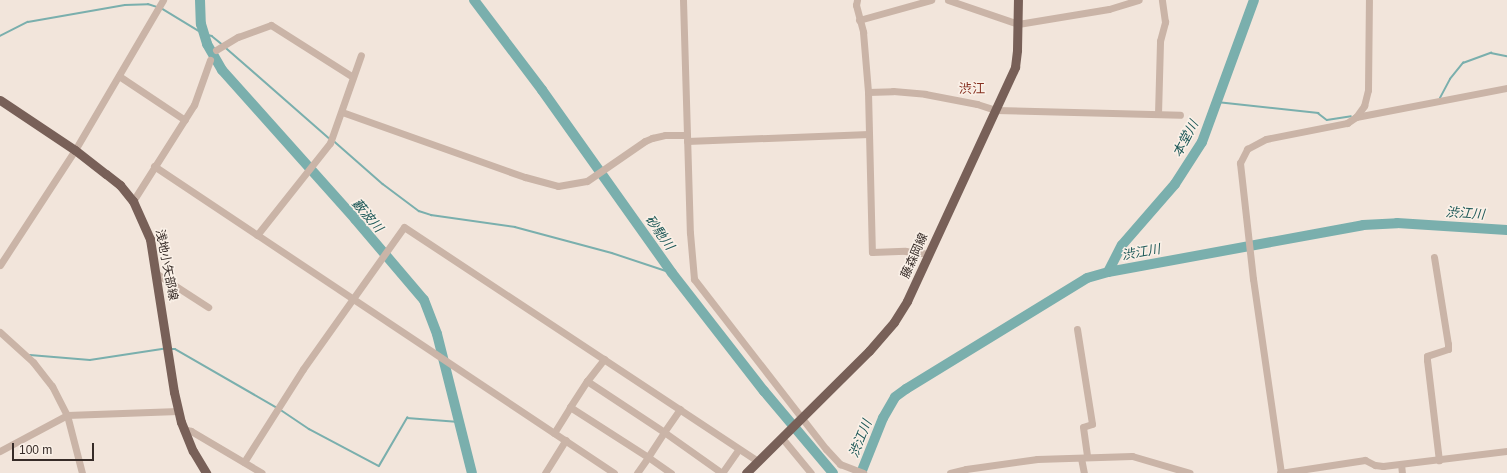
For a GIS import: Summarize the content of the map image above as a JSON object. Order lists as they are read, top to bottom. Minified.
{"streets":{"main road":["藤森岡線","浅地小矢部線"]},"districts":["渋江"],"water":["本堂川","渋江川","藪波川","砂馳川"],"scale_bar":"100 m"}
